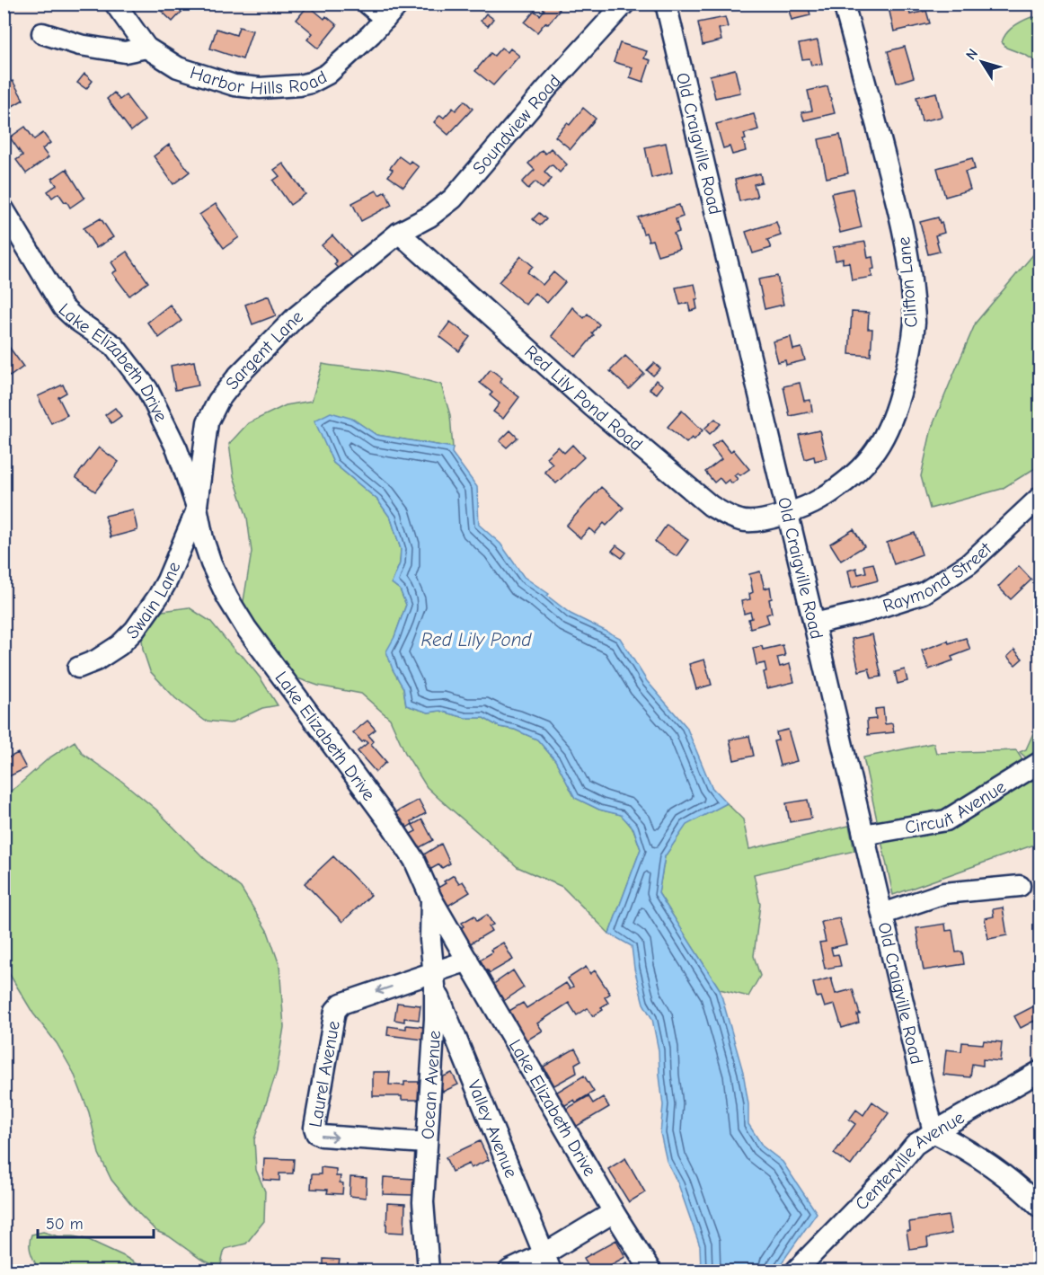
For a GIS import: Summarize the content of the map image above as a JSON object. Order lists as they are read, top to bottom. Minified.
{"streets":{"street":["Harbor Hills Road","Soundview Road","Old Craigville Road","Clifton Lane","Sargent Lane","Lake Elizabeth Drive","Red Lily Pond Road","Raymond Street","Swain Lane","Circuit Avenue","Laurel Avenue","Ocean Avenue","Valley Avenue","Centerville Avenue"]},"crossings":[["Soundview Road","Sargent Lane"],["Soundview Road","Red Lily Pond Road"],["Old Craigville Road","Clifton Lane"],["Old Craigville Road","Red Lily Pond Road"],["Old Craigville Road","Raymond Street"],["Old Craigville Road","Circuit Avenue"],["Old Craigville Road","Centerville Avenue"],["Clifton Lane","Red Lily Pond Road"],["Sargent Lane","Lake Elizabeth Drive"],["Sargent Lane","Red Lily Pond Road"],["Sargent Lane","Swain Lane"],["Lake Elizabeth Drive","Swain Lane"],["Lake Elizabeth Drive","Ocean Avenue"],["Laurel Avenue","Ocean Avenue"],["Laurel Avenue","Valley Avenue"],["Ocean Avenue","Valley Avenue"]],"water":["Red Lily Pond"],"scale_bar":"50 m","north":"top left"}
